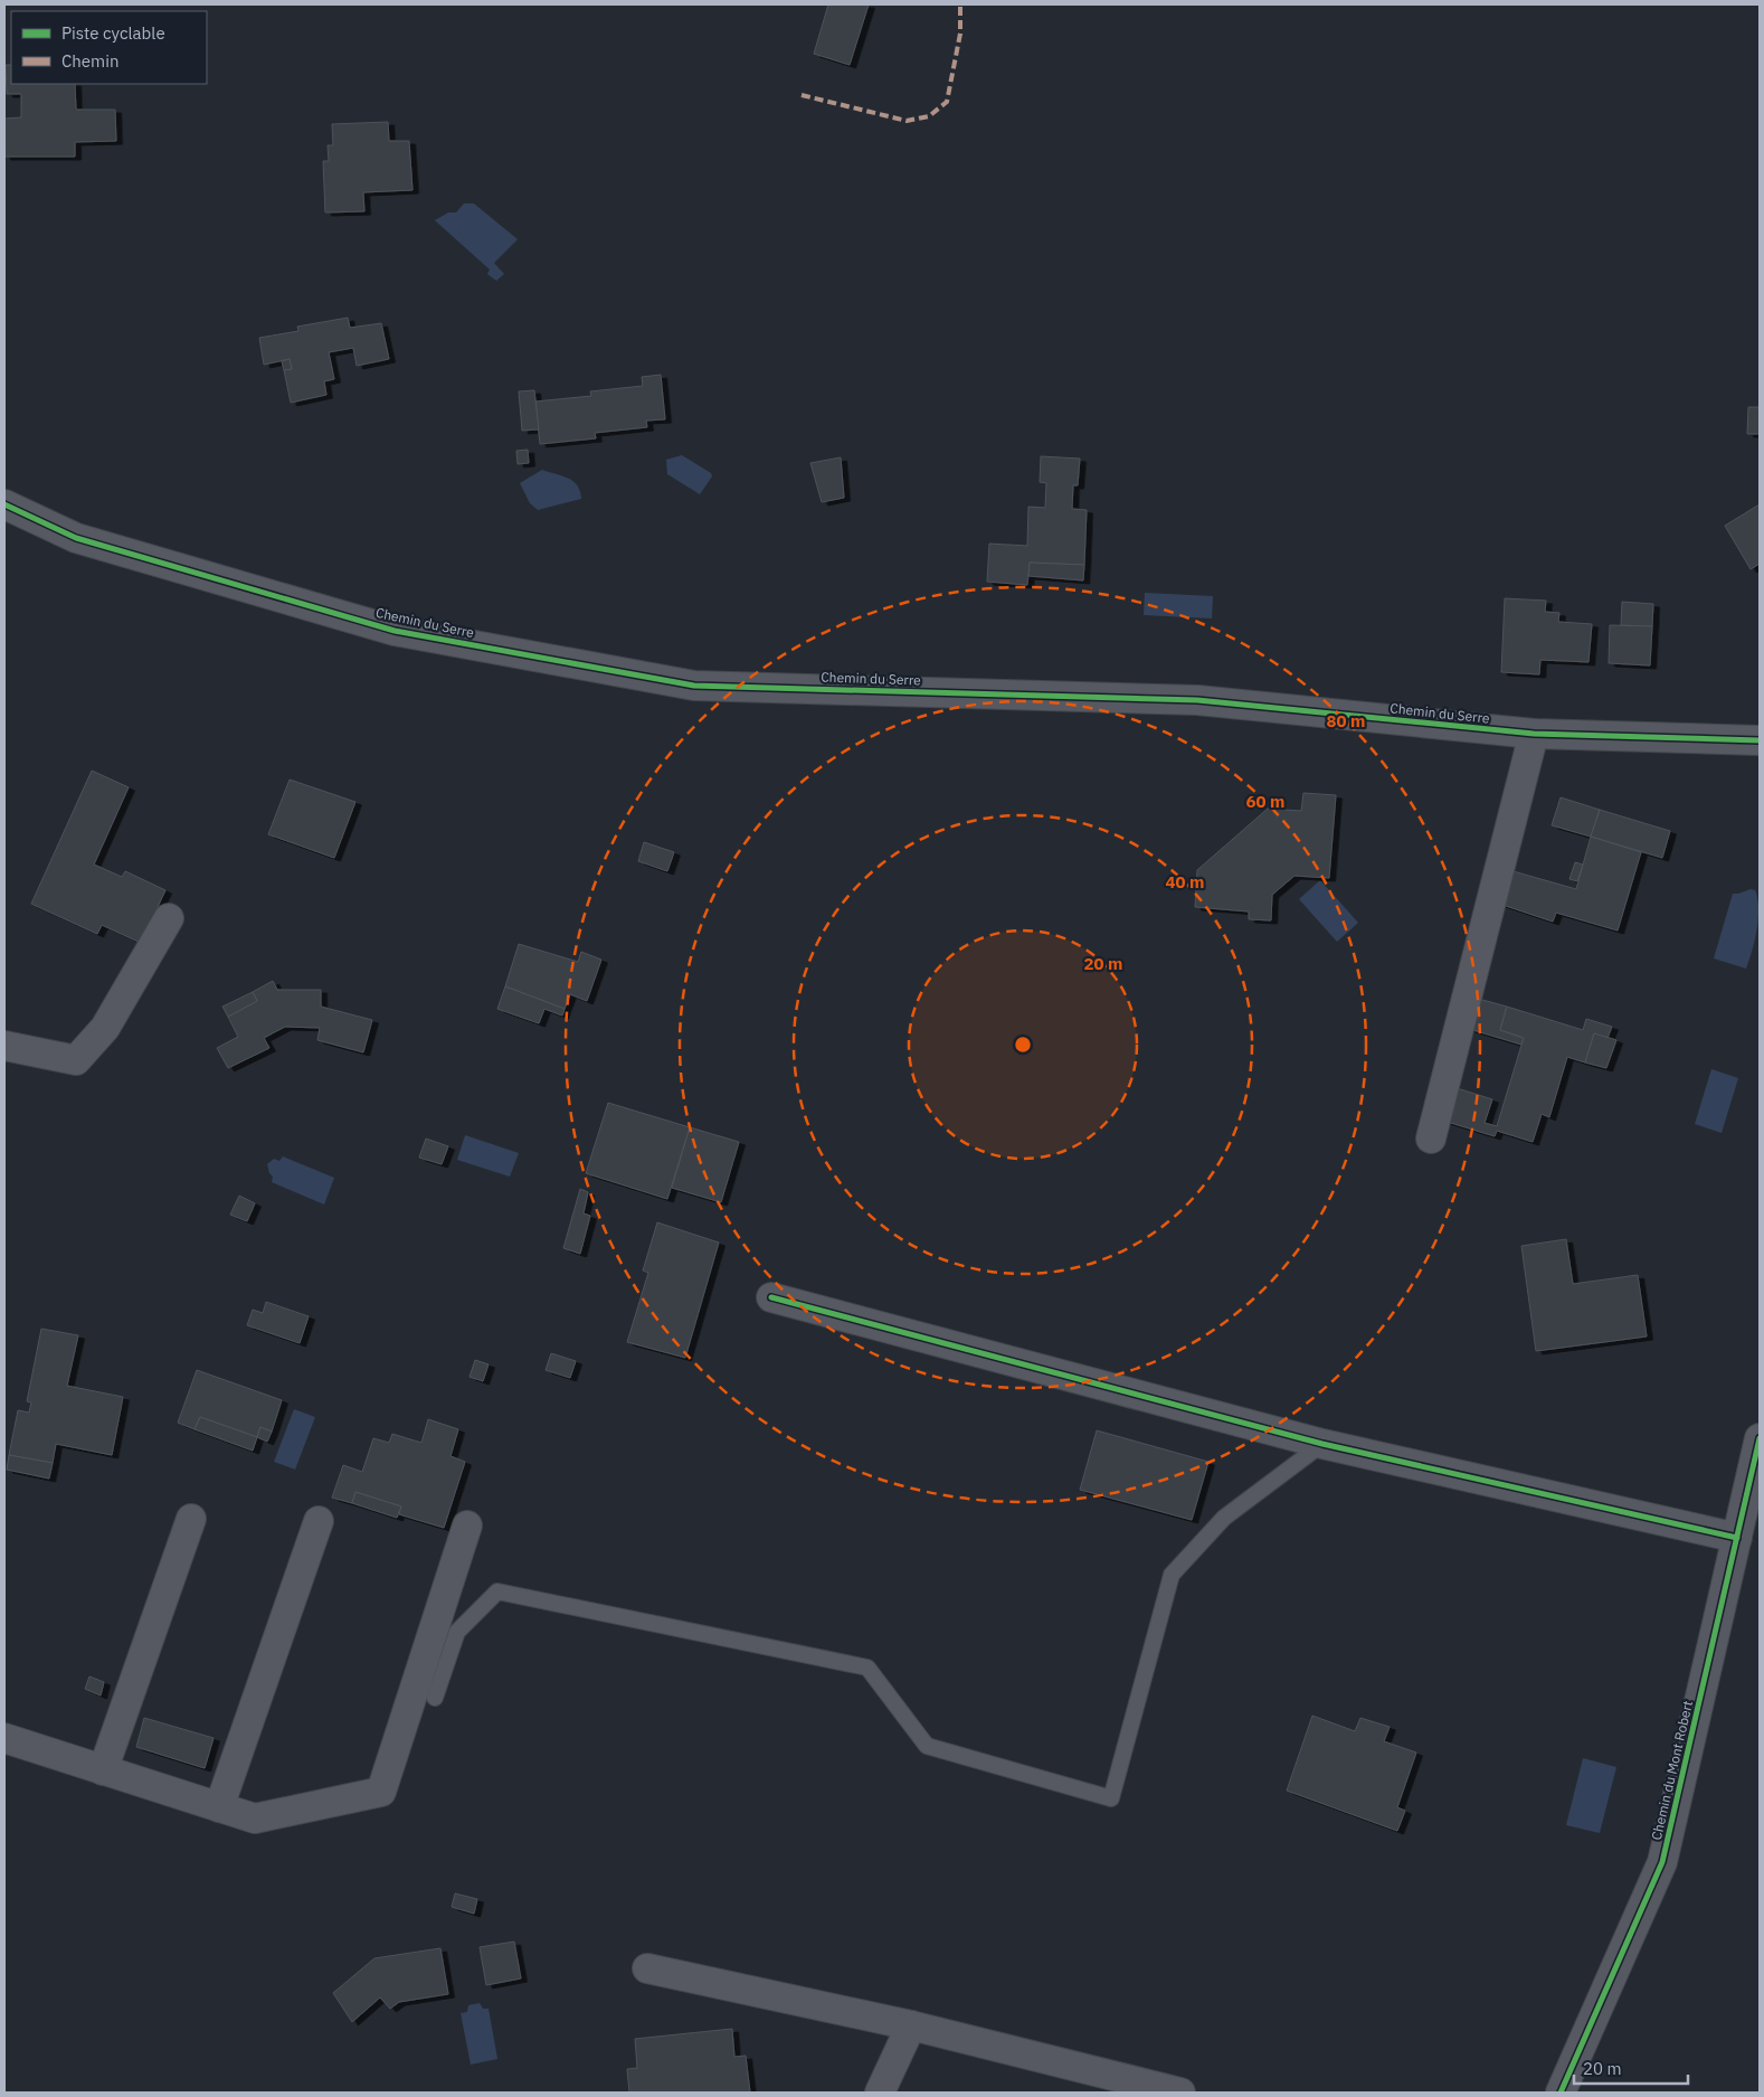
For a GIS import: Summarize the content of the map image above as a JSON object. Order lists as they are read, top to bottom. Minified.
{"streets":{"street":["Chemin du Serre","Chemin du Mont Robert"]},"legend":["Piste cyclable","Chemin"],"scale_bar":"20 m","rings":["80 m","60 m","40 m","20 m"]}
